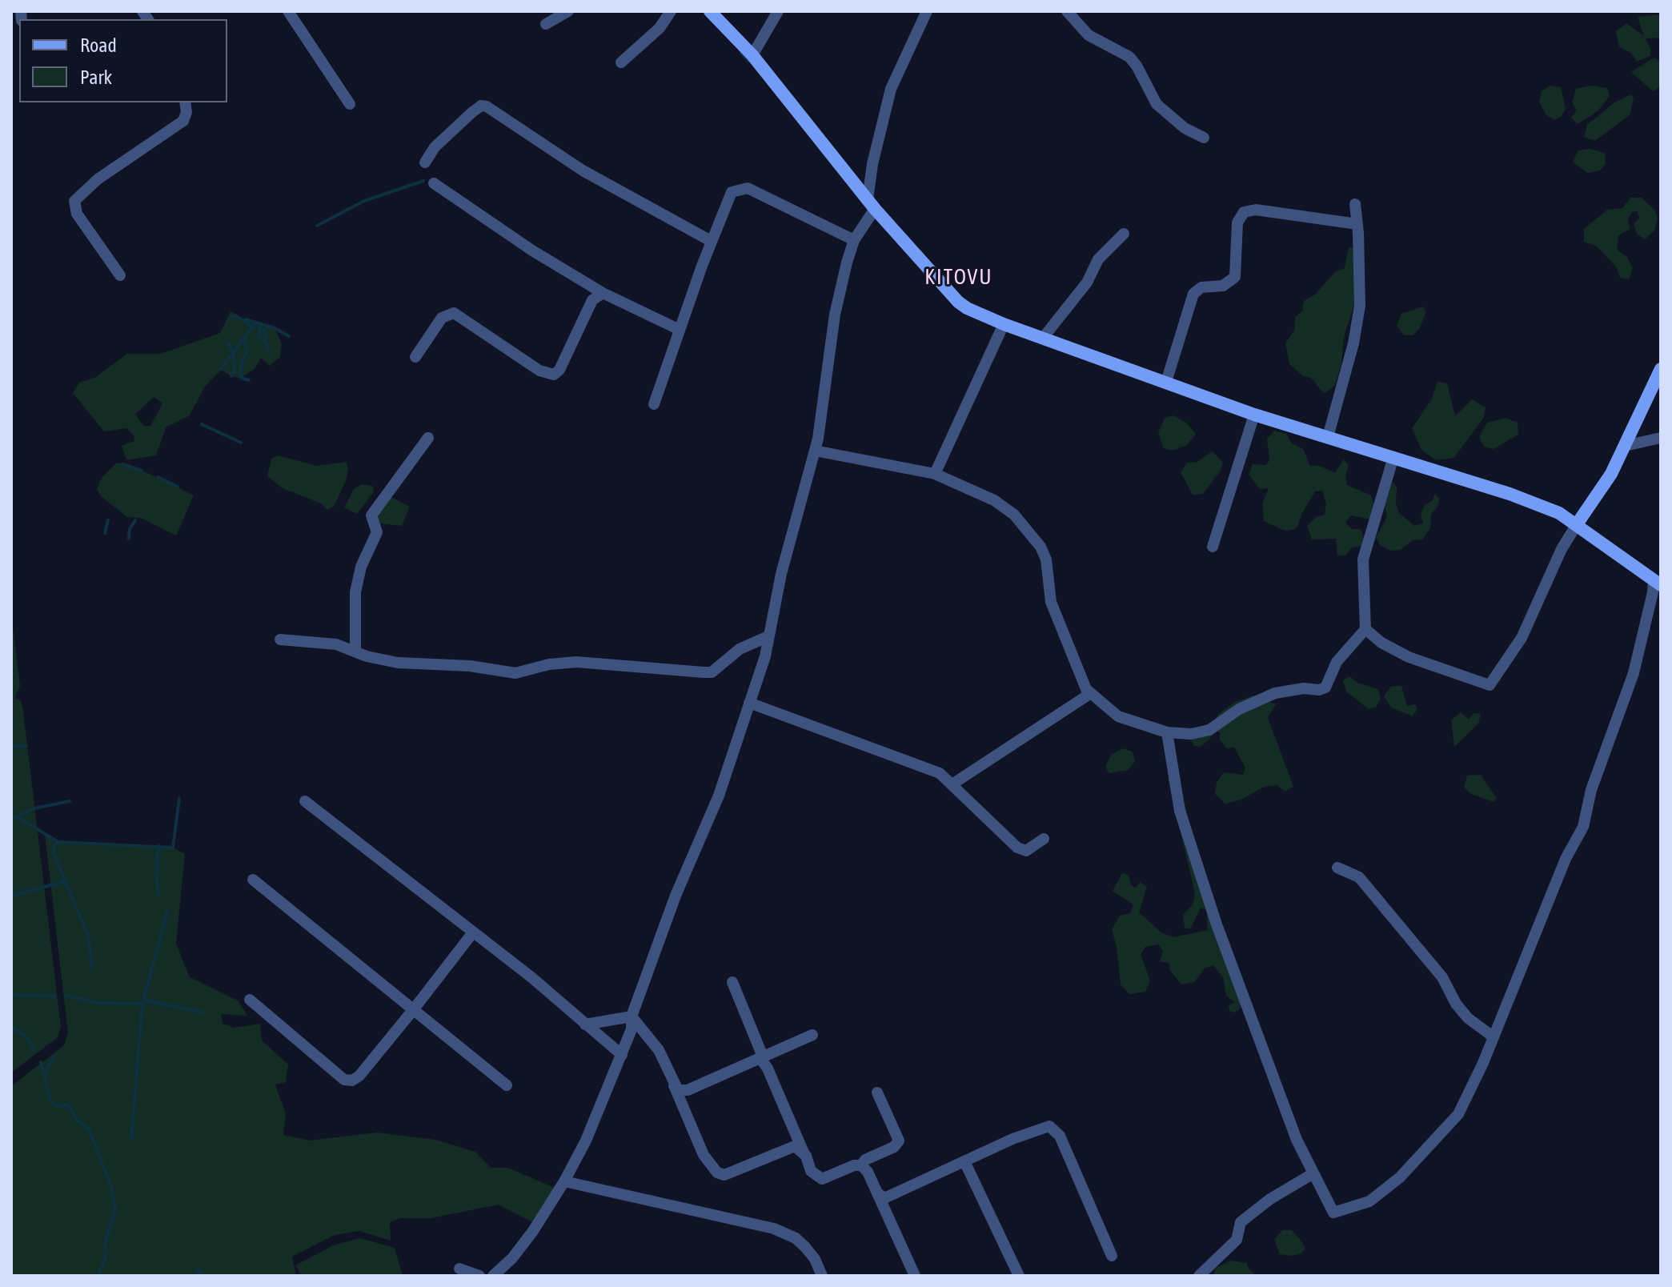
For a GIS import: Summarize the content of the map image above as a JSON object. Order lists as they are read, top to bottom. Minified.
{"districts":["KITOVU"],"legend":["Road","Park"]}
